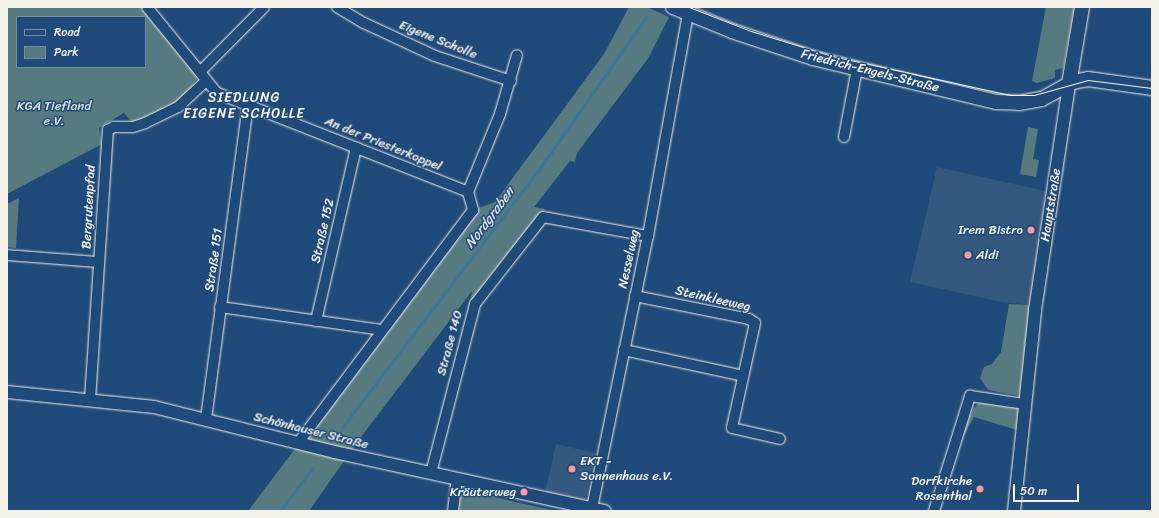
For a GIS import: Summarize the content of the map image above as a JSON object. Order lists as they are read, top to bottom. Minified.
{"streets":{"main road":["Friedrich-Engels-Straße","Hauptstraße"],"street":["Eigene Scholle","An der Priesterkoppel","Bergrutenpfad","Straße 152","Nesselweg","Straße 151","Steinkleeweg","Straße 140","Schönhauser Straße"]},"crossings":[["Friedrich-Engels-Straße","Hauptstraße"],["Friedrich-Engels-Straße","Nesselweg"],["An der Priesterkoppel","Bergrutenpfad"],["An der Priesterkoppel","Straße 152"],["An der Priesterkoppel","Straße 151"],["Bergrutenpfad","Schönhauser Straße"],["Nesselweg","Steinkleeweg"],["Nesselweg","Straße 140"],["Nesselweg","Schönhauser Straße"],["Straße 151","Schönhauser Straße"],["Straße 140","Schönhauser Straße"]],"districts":["SIEDLUNG EIGENE SCHOLLE"],"water":["Nordgraben"],"parks":["KGA Tiefland e.V."],"places":["Irem Bistro","Aldi","EKT - Sonnenhaus e.V.","Dorfkirche Rosenthal","Kräuterweg"],"legend":["Road","Park"],"scale_bar":"50 m"}
